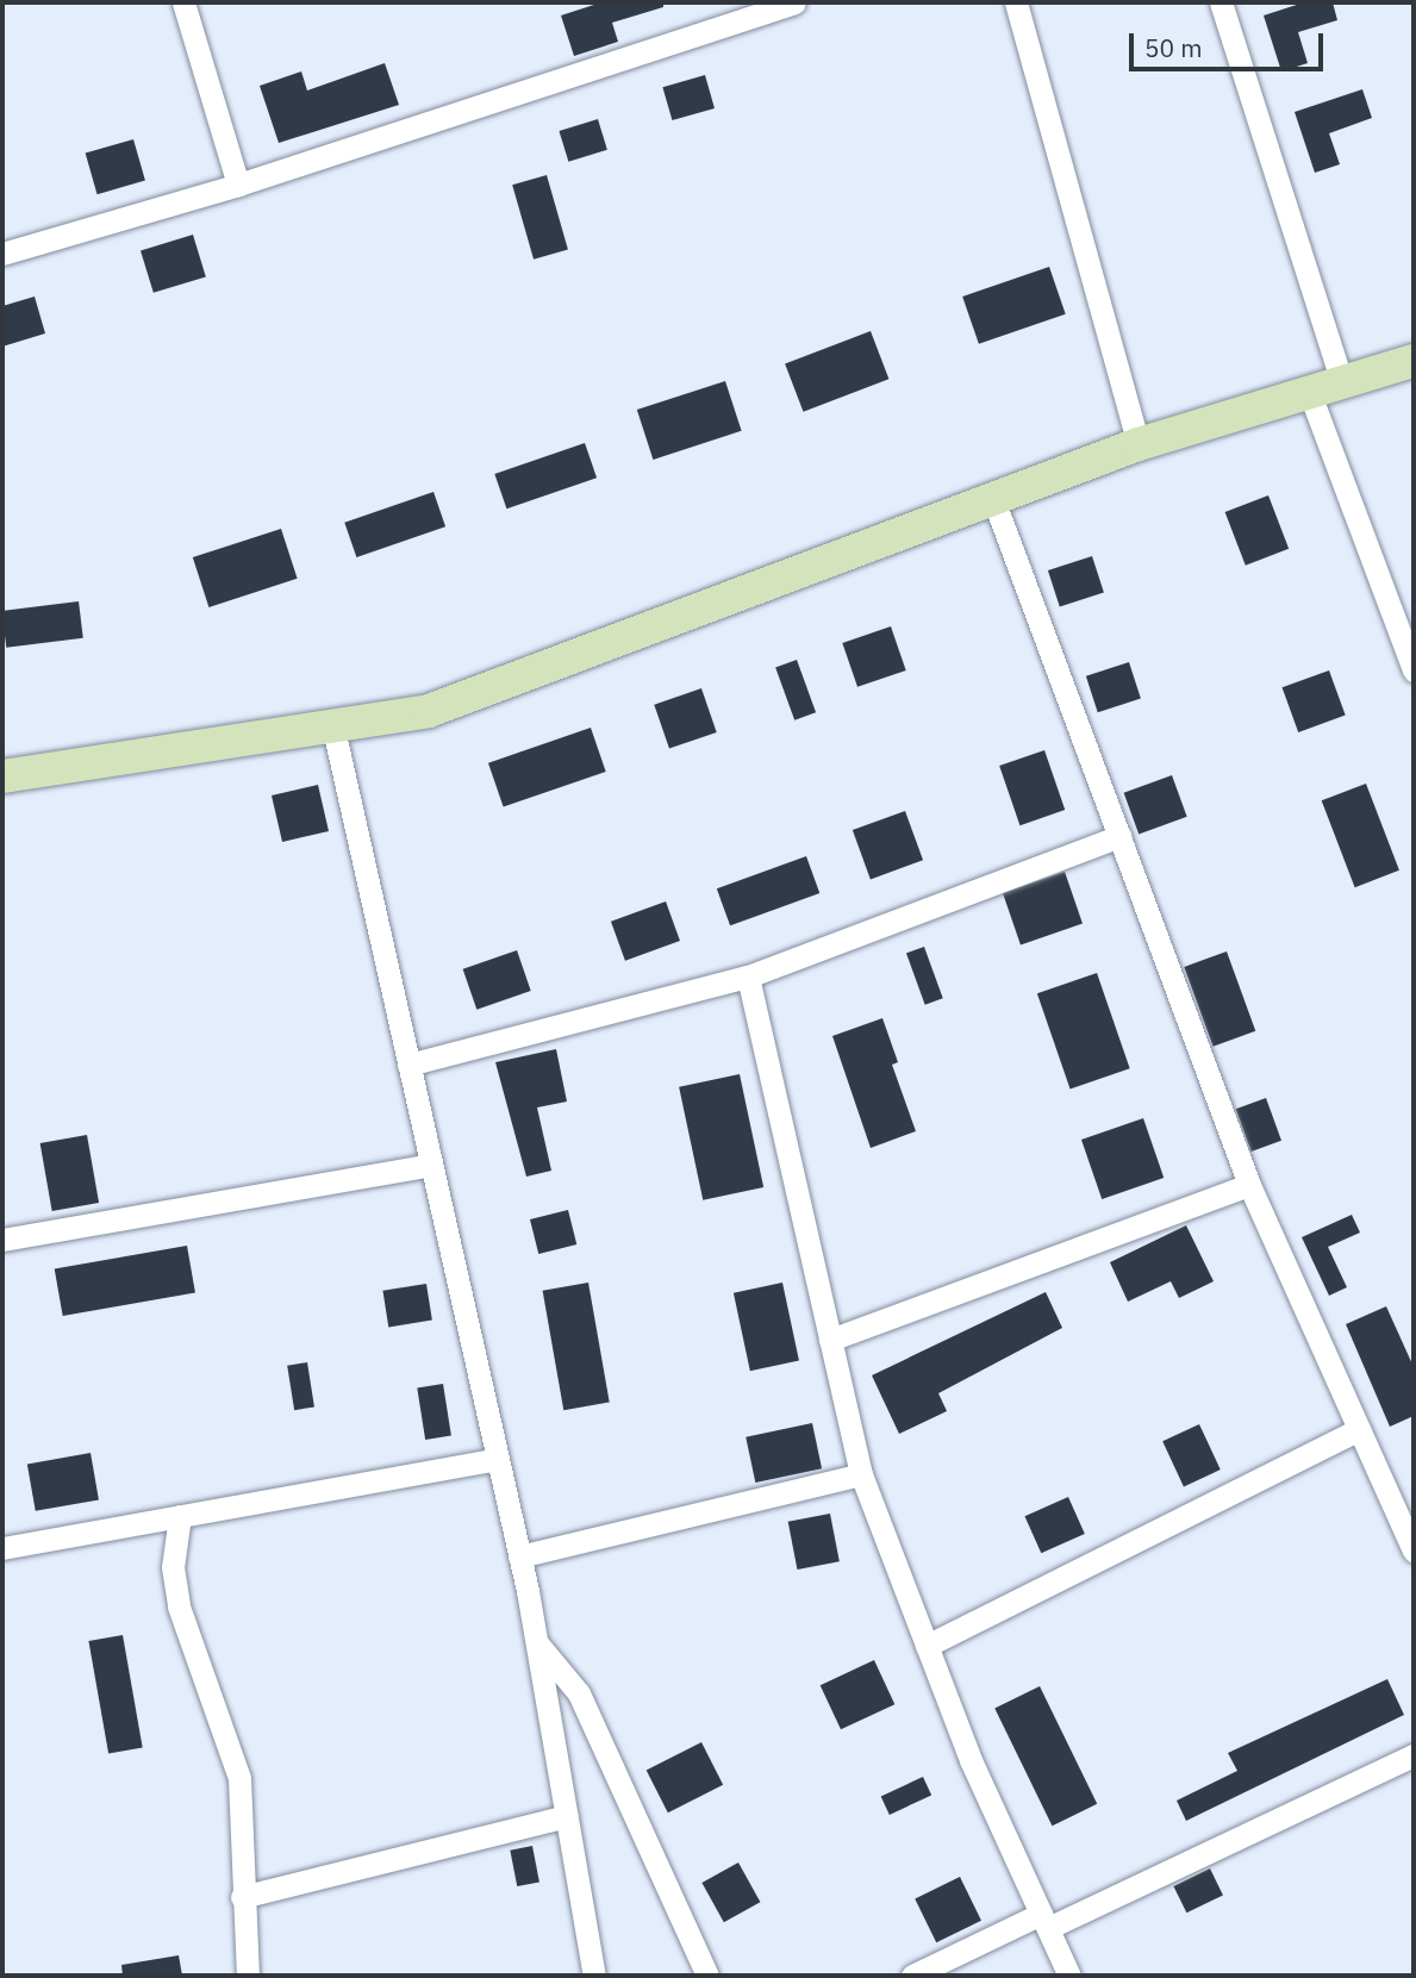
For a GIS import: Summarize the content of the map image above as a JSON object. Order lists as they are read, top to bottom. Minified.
{"scale_bar":"50 m"}
